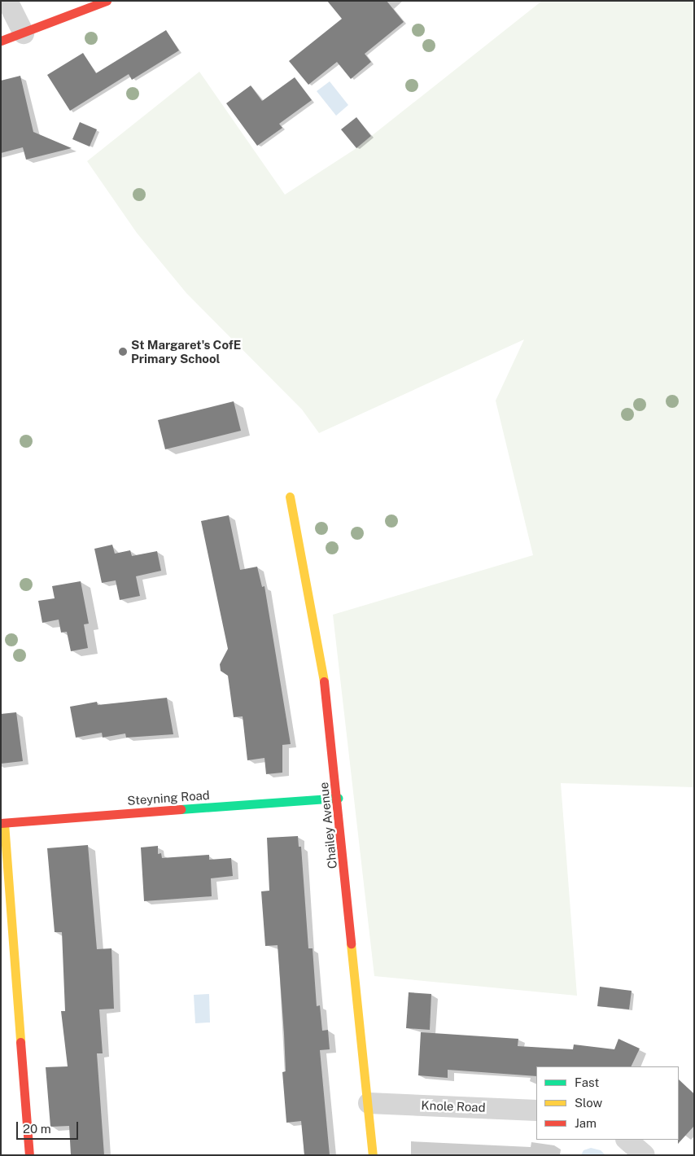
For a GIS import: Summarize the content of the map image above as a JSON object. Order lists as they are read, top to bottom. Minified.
{"streets":{"street":["Steyning Road","Chailey Avenue","Knole Road"]},"crossings":[["Steyning Road","Chailey Avenue"],["Chailey Avenue","Knole Road"]],"places":["St Margaret's CofE Primary School"],"legend":["Fast","Slow","Jam"],"scale_bar":"20 m"}
